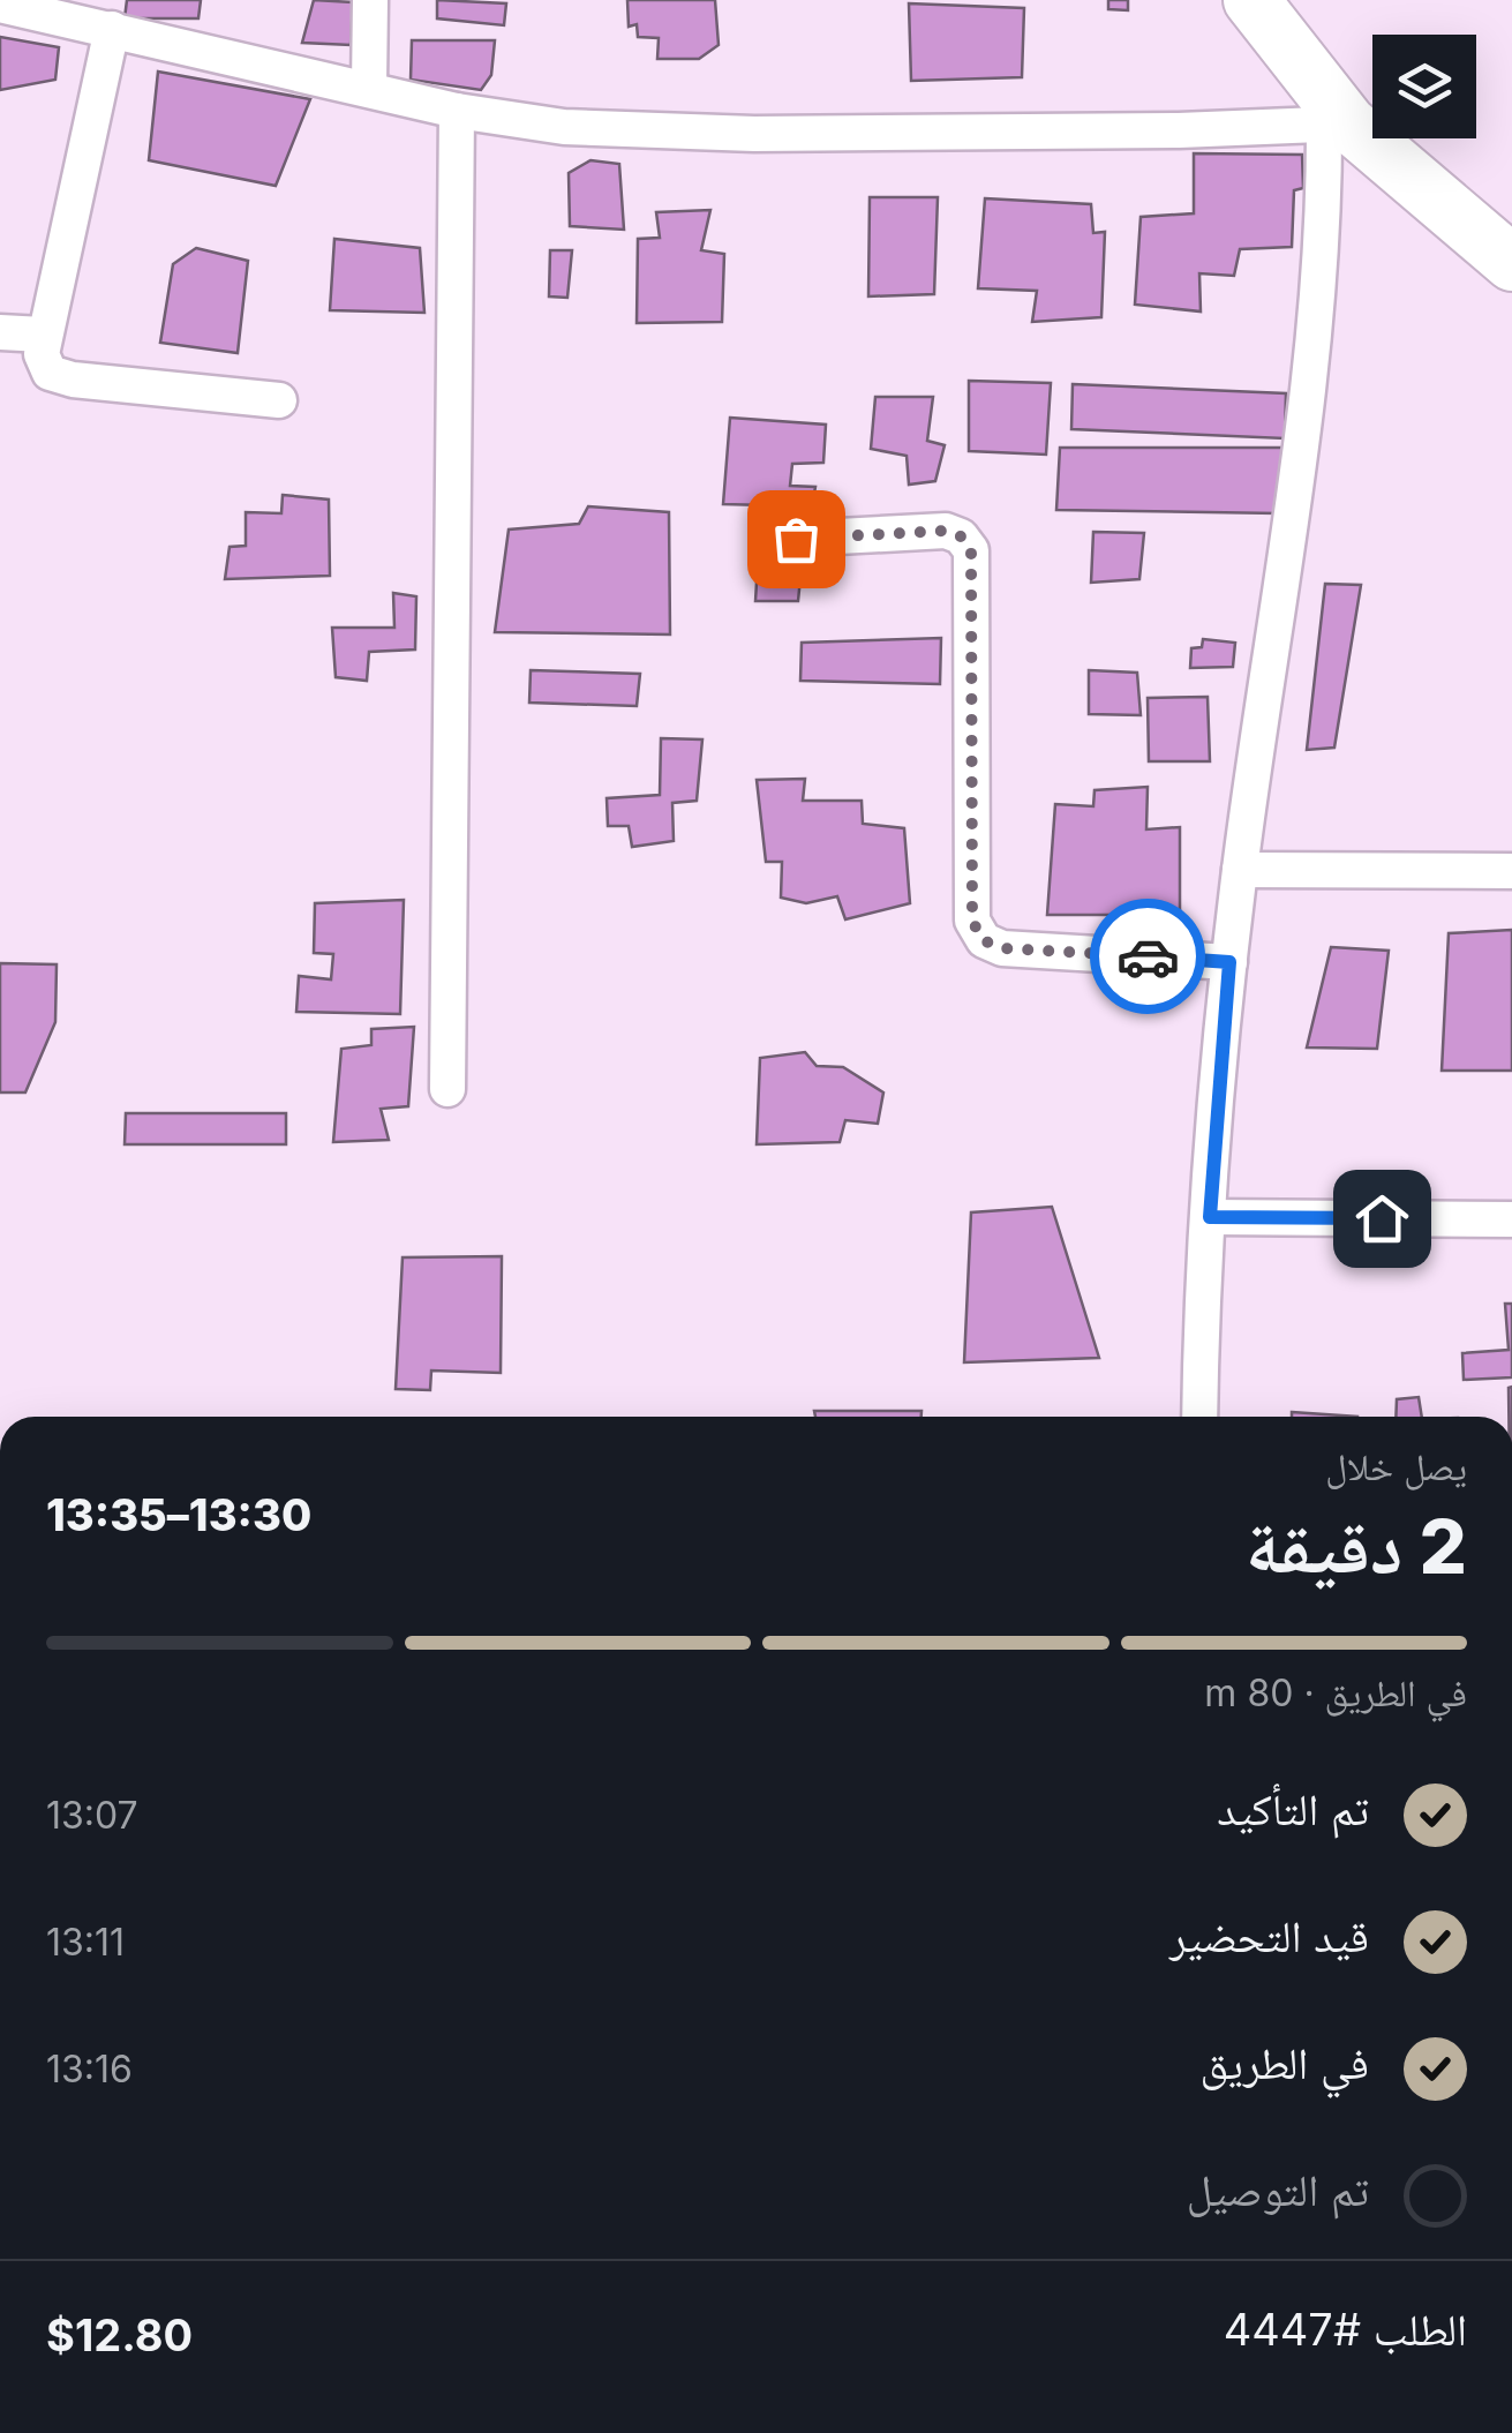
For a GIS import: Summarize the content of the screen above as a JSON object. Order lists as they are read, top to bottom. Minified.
{"page":{"heading":["2 دقيقة","يصل خلال","13:30–13:35"],"panel":["الطلب #4447","$12.80"],"bar":"في الطريق · 80 m","list":[["تم التأكيد","13:07"],["قيد التحضير","13:11"],["في الطريق","13:16"],"تم التوصيل"]}}
